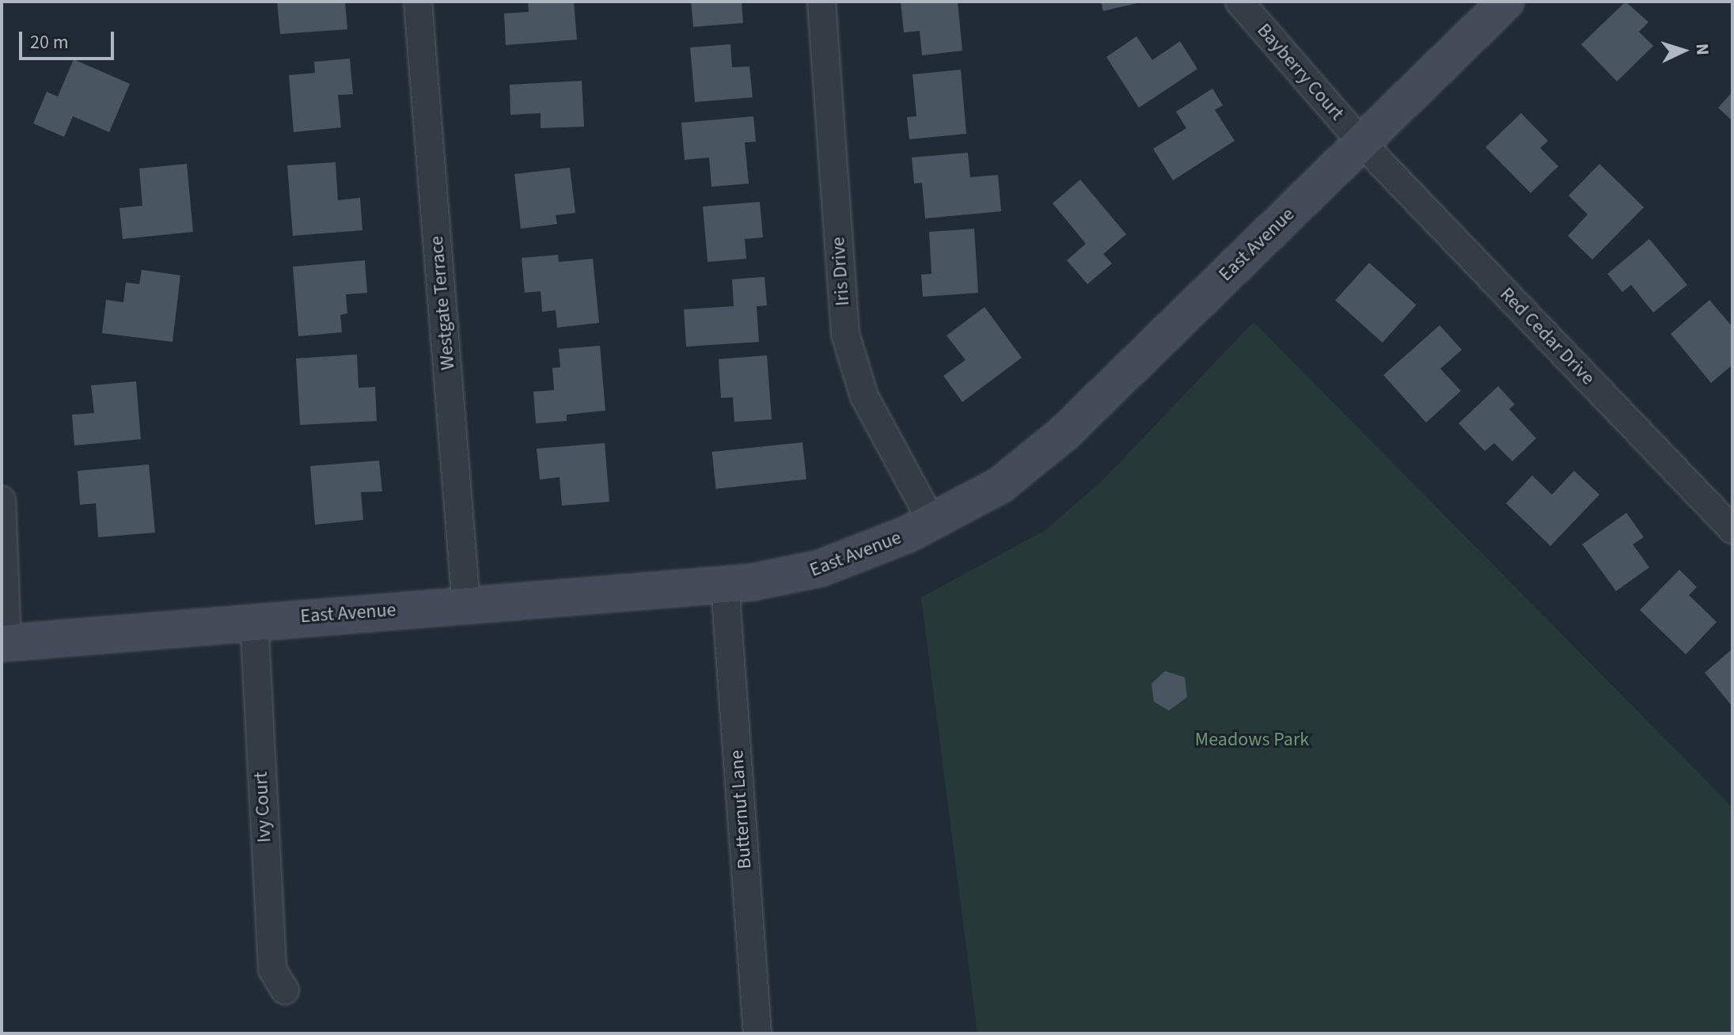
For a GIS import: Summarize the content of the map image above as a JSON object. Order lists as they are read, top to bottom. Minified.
{"streets":{"street":["Bayberry Court","East Avenue","Iris Drive","Westgate Terrace","Red Cedar Drive","Ivy Court","Butternut Lane"]},"crossings":[["Bayberry Court","East Avenue"],["Bayberry Court","Red Cedar Drive"],["East Avenue","Iris Drive"],["East Avenue","Westgate Terrace"],["East Avenue","Red Cedar Drive"],["East Avenue","Ivy Court"],["East Avenue","Butternut Lane"]],"parks":["Meadows Park"],"scale_bar":"20 m","north":"right"}
